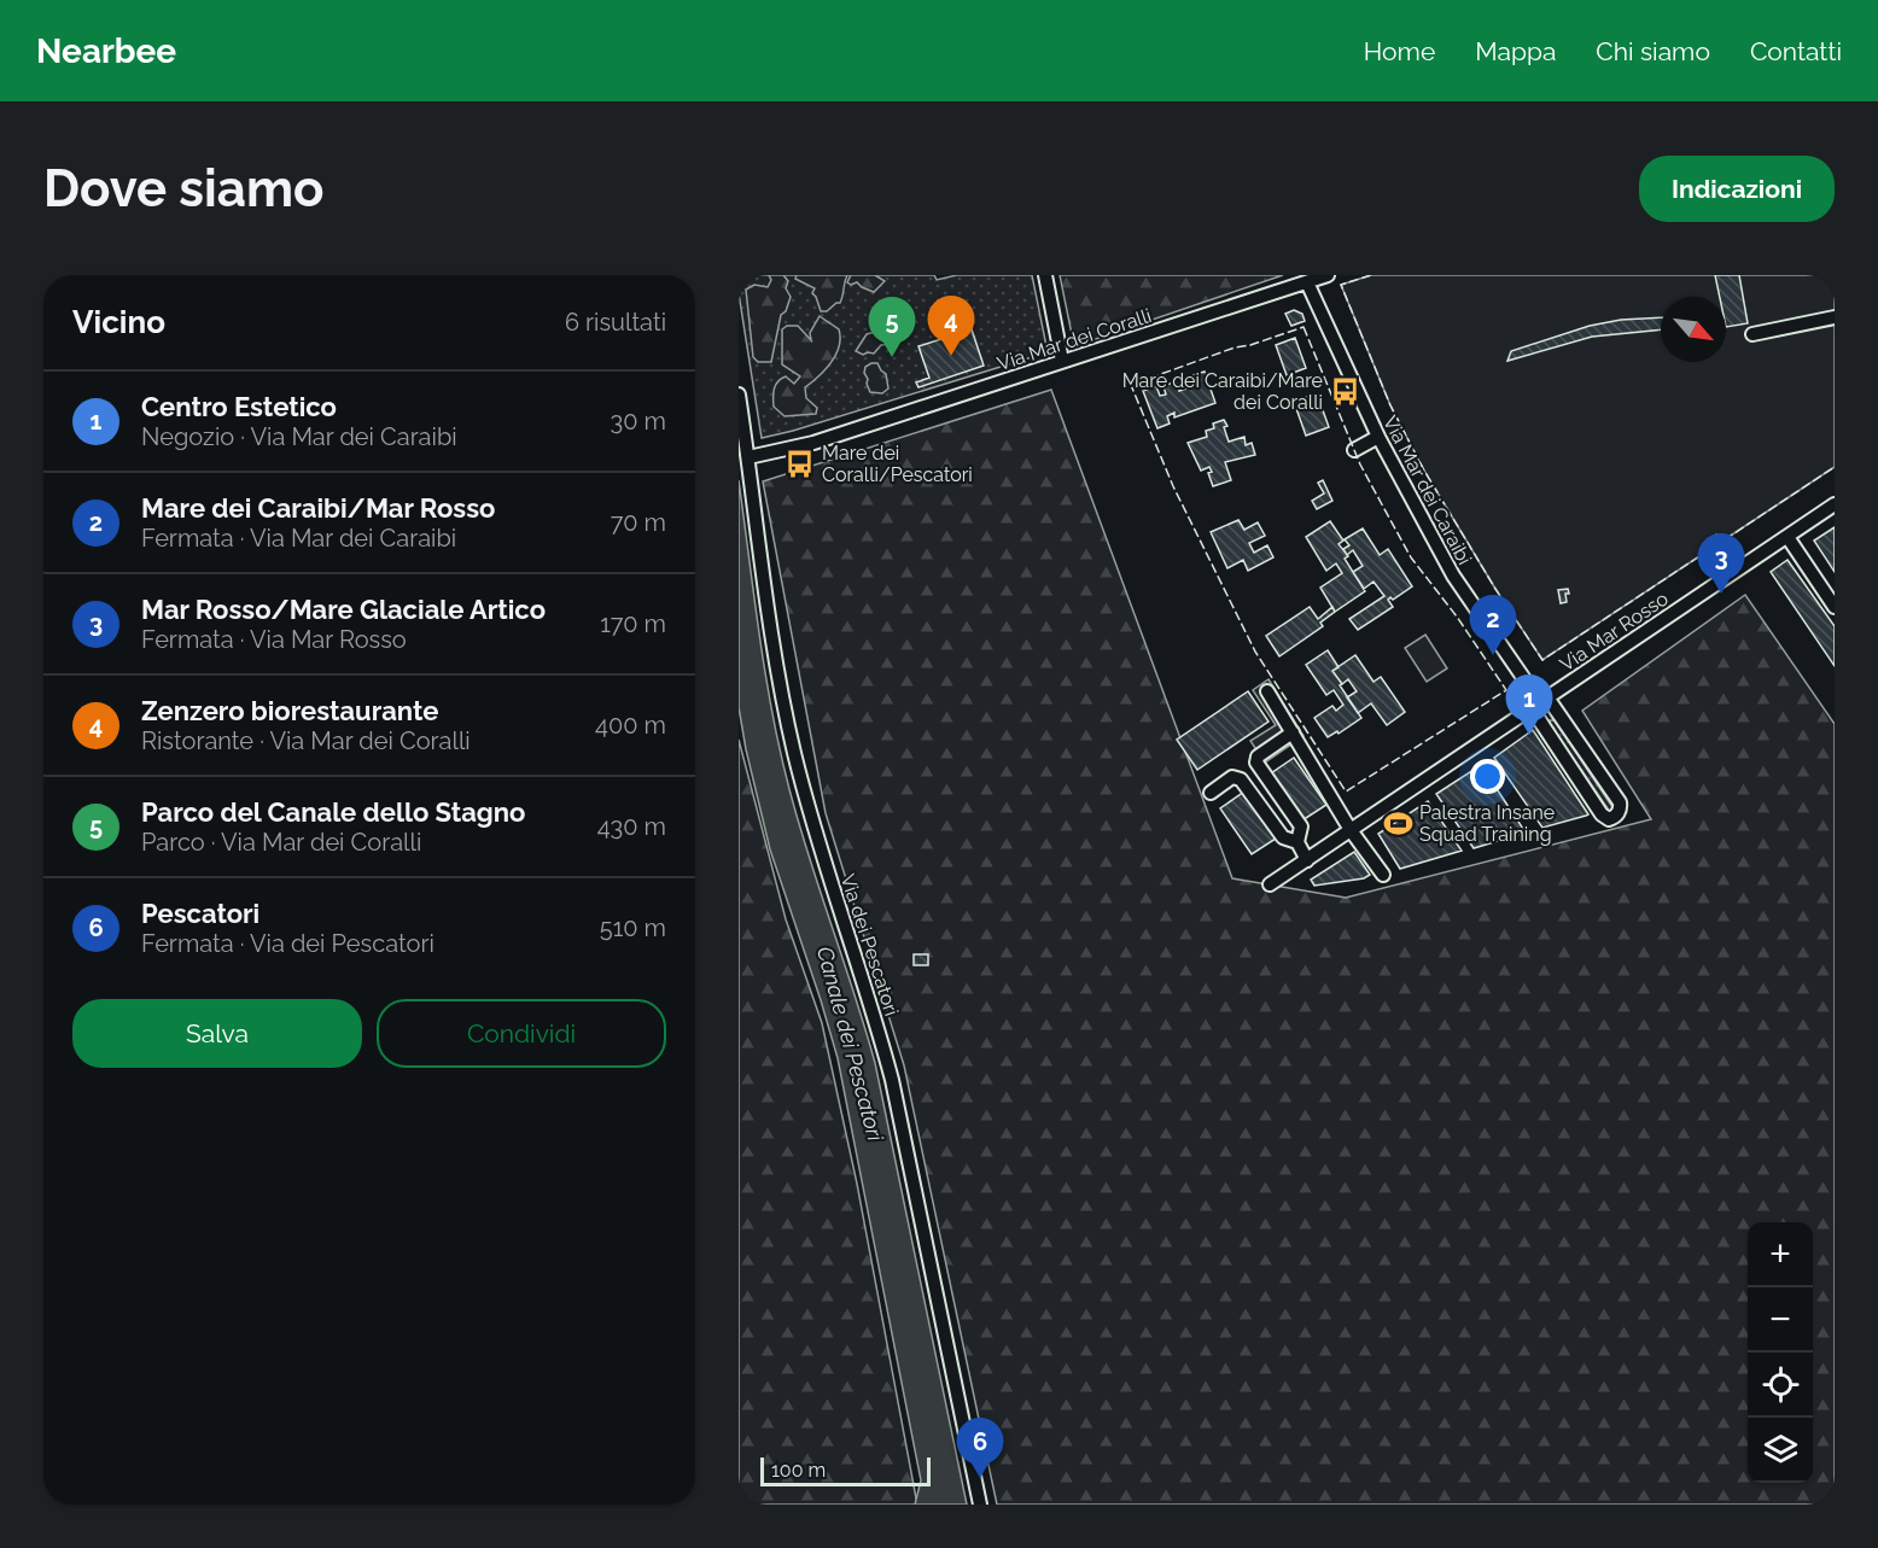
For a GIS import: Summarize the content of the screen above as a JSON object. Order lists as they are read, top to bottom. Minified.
{"streets":{"street":["Via Mar dei Coralli","Via Mar dei Caraibi","Via Mar Rosso","Via dei Pescatori"]},"crossings":[["Via Mar dei Coralli","Via Mar dei Caraibi"],["Via Mar dei Coralli","Via dei Pescatori"],["Via Mar dei Caraibi","Via Mar Rosso"]],"water":["Canale dei Pescatori"],"places":{"bus stop":["Mare dei Caraibi/Mare dei Coralli","Mare dei Coralli/Pescatori"],"sports":["Palestra Insane Squad Training"]},"scale_bar":"100 m","north":"bottom right","page":{"header":"Nearbee","nav":["Home","Mappa","Chi siamo","Contatti"],"buttons":["Indicazioni",["Salva","Condividi"]],"title":"Dove siamo","heading":["Vicino","6 risultati"],"pins":["4","5","3","2","1","6"],"list":[{"mark":"1","name":"Centro Estetico","note":"Negozio · Via Mar dei Caraibi","value":"30 m"},{"mark":"2","name":"Mare dei Caraibi/Mar Rosso","note":"Fermata · Via Mar dei Caraibi","value":"70 m"},{"mark":"3","name":"Mar Rosso/Mare Glaciale Artico","note":"Fermata · Via Mar Rosso","value":"170 m"},{"mark":"4","name":"Zenzero biorestaurante","note":"Ristorante · Via Mar dei Coralli","value":"400 m"},{"mark":"5","name":"Parco del Canale dello Stagno","note":"Parco · Via Mar dei Coralli","value":"430 m"},{"mark":"6","name":"Pescatori","note":"Fermata · Via dei Pescatori","value":"510 m"}],"map_buttons":["+","−"],"scale":"100 m"}}
